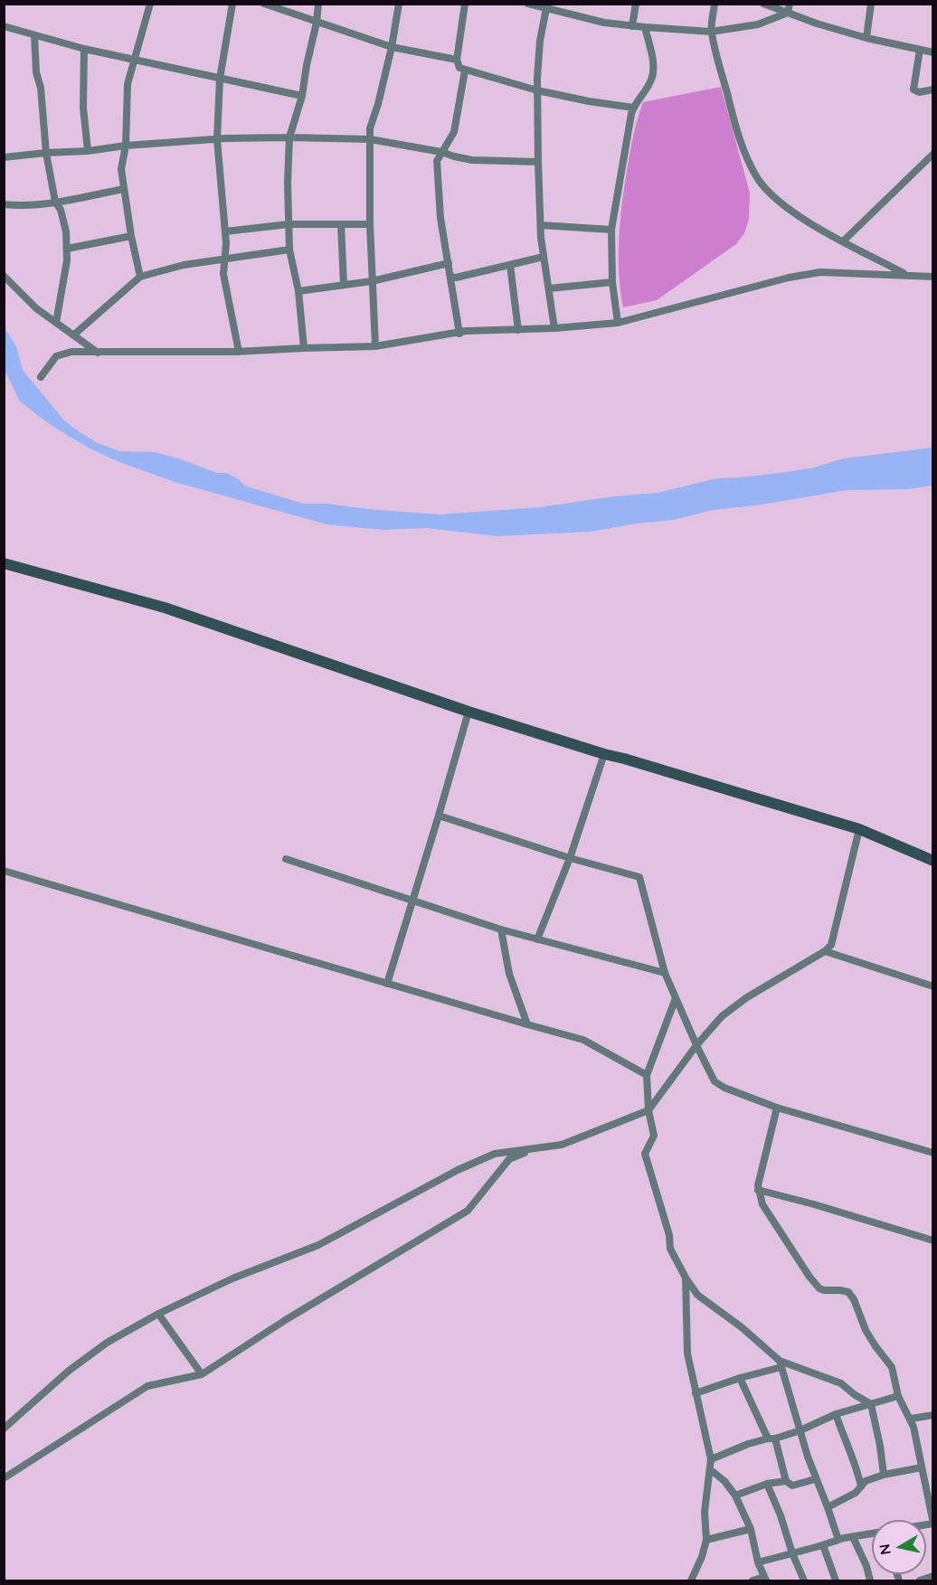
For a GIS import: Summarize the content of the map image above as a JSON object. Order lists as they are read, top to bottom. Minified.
{"north":"left"}
